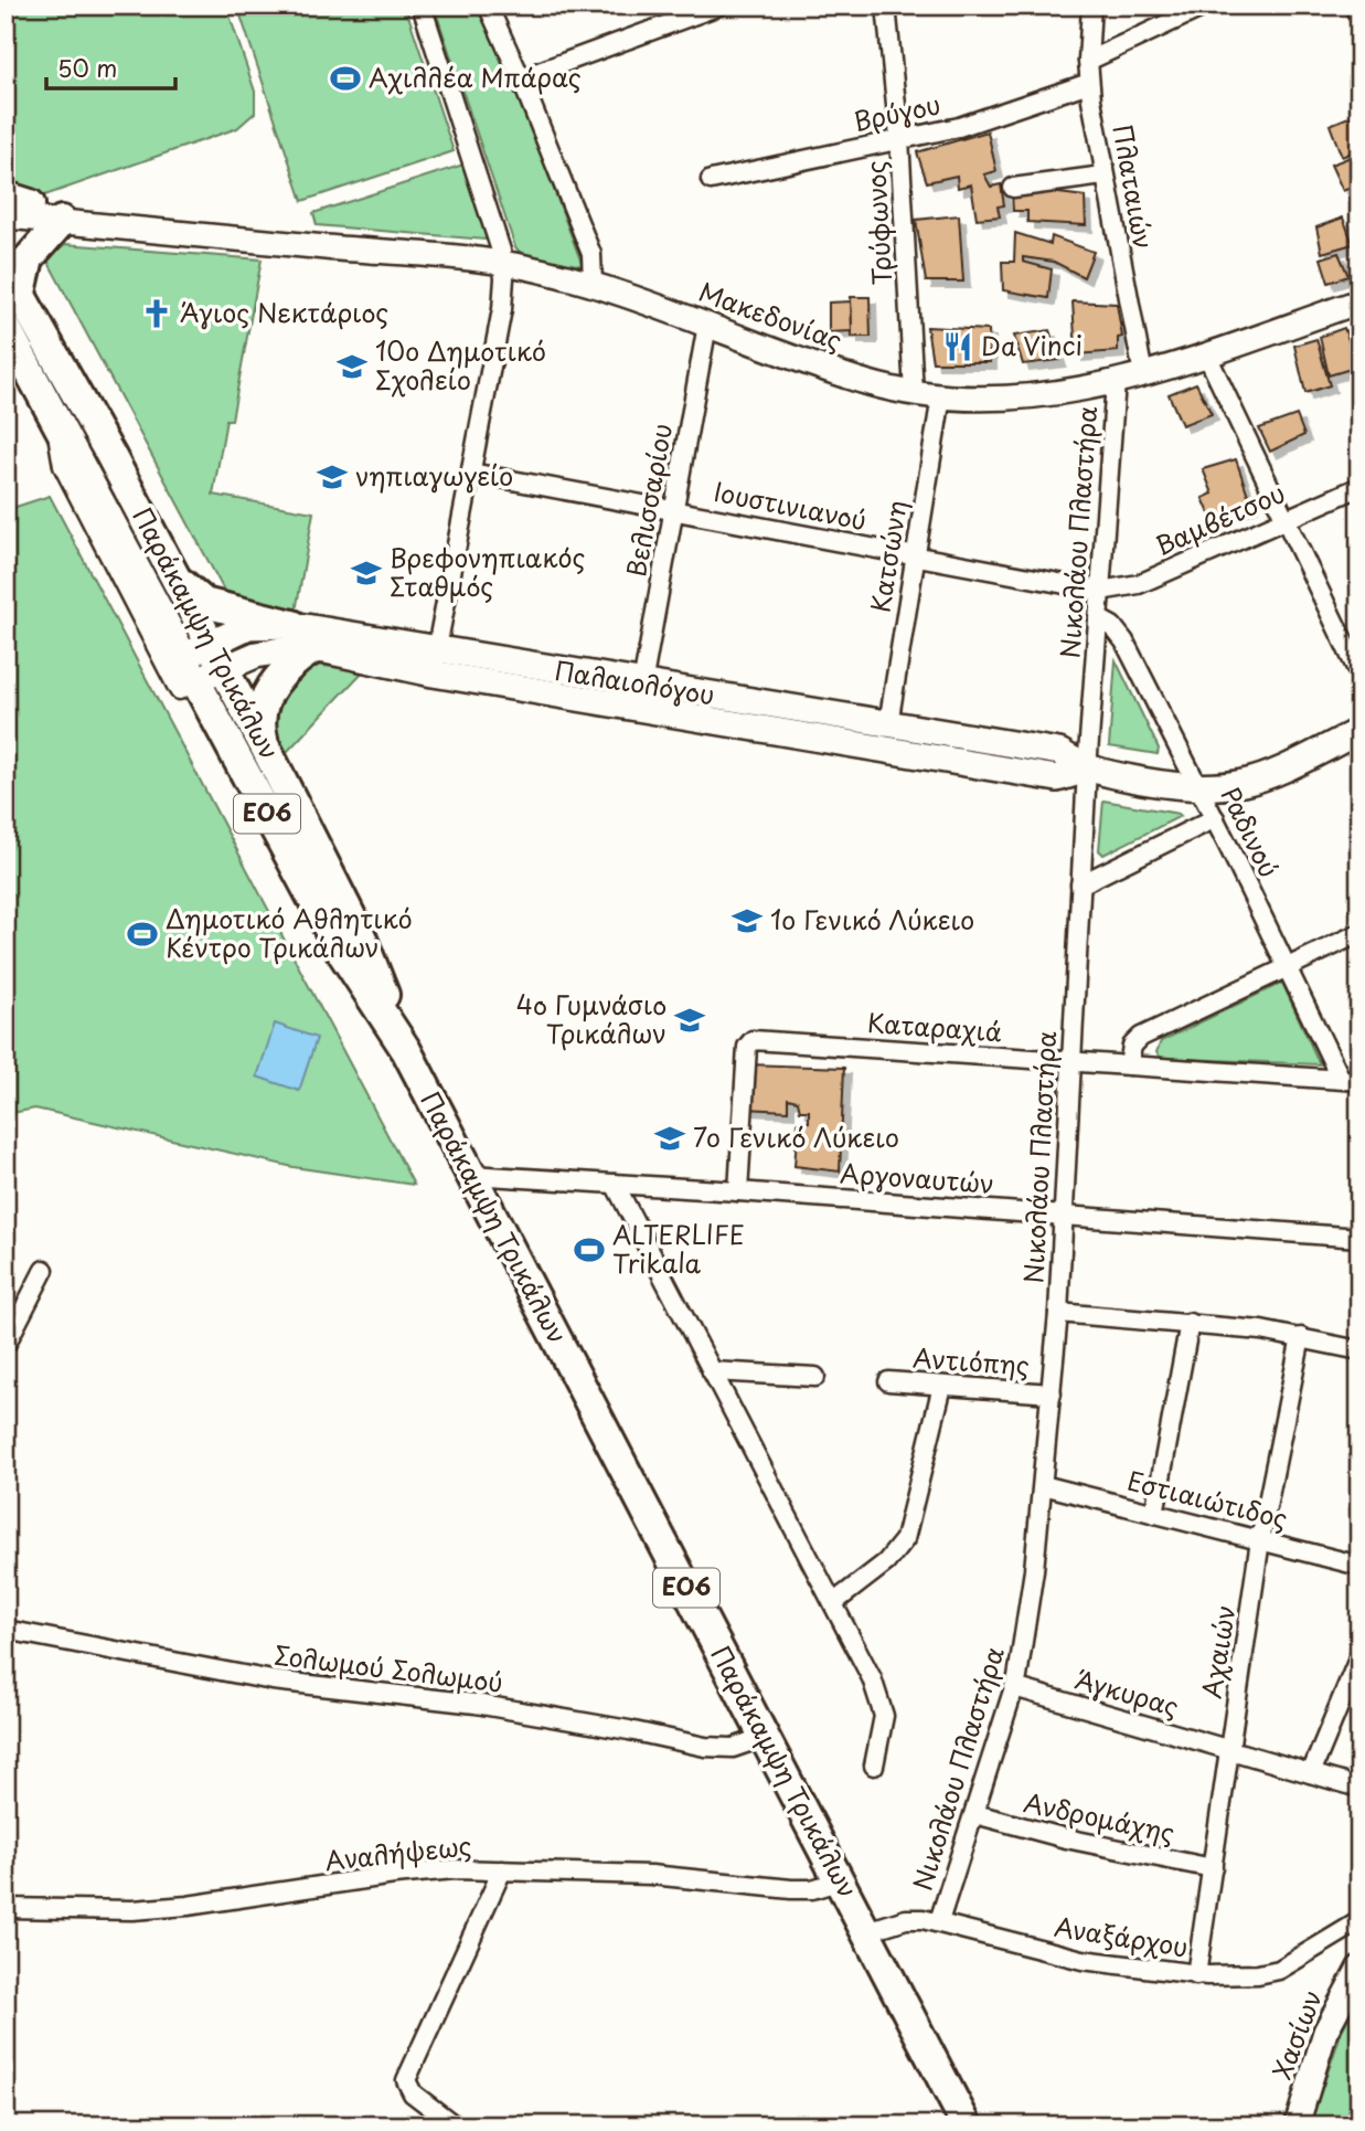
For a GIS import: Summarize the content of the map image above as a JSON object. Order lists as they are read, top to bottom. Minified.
{"streets":{"main road":["Παράκαμψη Τρικάλων","Παλαιολόγου","ΕΟ6"],"street":["Βρύγου","Πλαταιών","Τρύφωνος","Μακεδονίας","Βελισσαρίου","Ιουστινιανού","Βαμβέτσου","Νικολάου Πλαστήρα","Κατσώνη","Ραδινού","Καταραχιά","Αργοναυτών","Αντιόπης","Εστιαιώτιδος","Αχαιών","Σολωμού Σολωμού","Άγκυρας","Ανδρομάχης","Αναλήψεως","Αναξάρχου","Χασίων"]},"crossings":[["Βρύγου","Πλαταιών"],["Βρύγου","Τρύφωνος"],["Πλαταιών","Μακεδονίας"],["Τρύφωνος","Μακεδονίας"],["Μακεδονίας","Βελισσαρίου"],["Μακεδονίας","Νικολάου Πλαστήρα"],["Μακεδονίας","Κατσώνη"],["Βελισσαρίου","Ιουστινιανού"],["Βελισσαρίου","Παλαιολόγου"],["Ιουστινιανού","Βαμβέτσου"],["Ιουστινιανού","Νικολάου Πλαστήρα"],["Ιουστινιανού","Κατσώνη"],["Βαμβέτσου","Νικολάου Πλαστήρα"],["Νικολάου Πλαστήρα","Παλαιολόγου"],["Νικολάου Πλαστήρα","Ραδινού"],["Νικολάου Πλαστήρα","Καταραχιά"],["Νικολάου Πλαστήρα","Αργοναυτών"],["Νικολάου Πλαστήρα","Αντιόπης"],["Νικολάου Πλαστήρα","Εστιαιώτιδος"],["Νικολάου Πλαστήρα","Άγκυρας"],["Νικολάου Πλαστήρα","Ανδρομάχης"],["Νικολάου Πλαστήρα","Αναξάρχου"],["Κατσώνη","Παλαιολόγου"],["Παράκαμψη Τρικάλων","Παλαιολόγου"],["Παράκαμψη Τρικάλων","Αργοναυτών"],["Παράκαμψη Τρικάλων","Σολωμού Σολωμού"],["Παράκαμψη Τρικάλων","Αναλήψεως"],["Παράκαμψη Τρικάλων","Αναξάρχου"],["Παλαιολόγου","Ραδινού"],["Ραδινού","Καταραχιά"],["Καταραχιά","Αργοναυτών"],["Εστιαιώτιδος","Αχαιών"],["Αχαιών","Άγκυρας"],["Αχαιών","Ανδρομάχης"],["Αχαιών","Αναξάρχου"]],"places":{"sports":["Αχιλλέα Μπάρας","Δημοτικό Αθλητικό Κέντρο Τρικάλων","ALTERLIFE Trikala"],"church":["Άγιος Νεκτάριος"],"restaurant":["Da Vinci"],"school or university":["10ο Δημοτικό Σχολείο","νηπιαγωγείο","Βρεφονηπιακός Σταθμός","1ο Γενικό Λύκειο","4ο Γυμνάσιο Τρικάλων","7ο Γενικό Λύκειο"]},"scale_bar":"50 m"}
